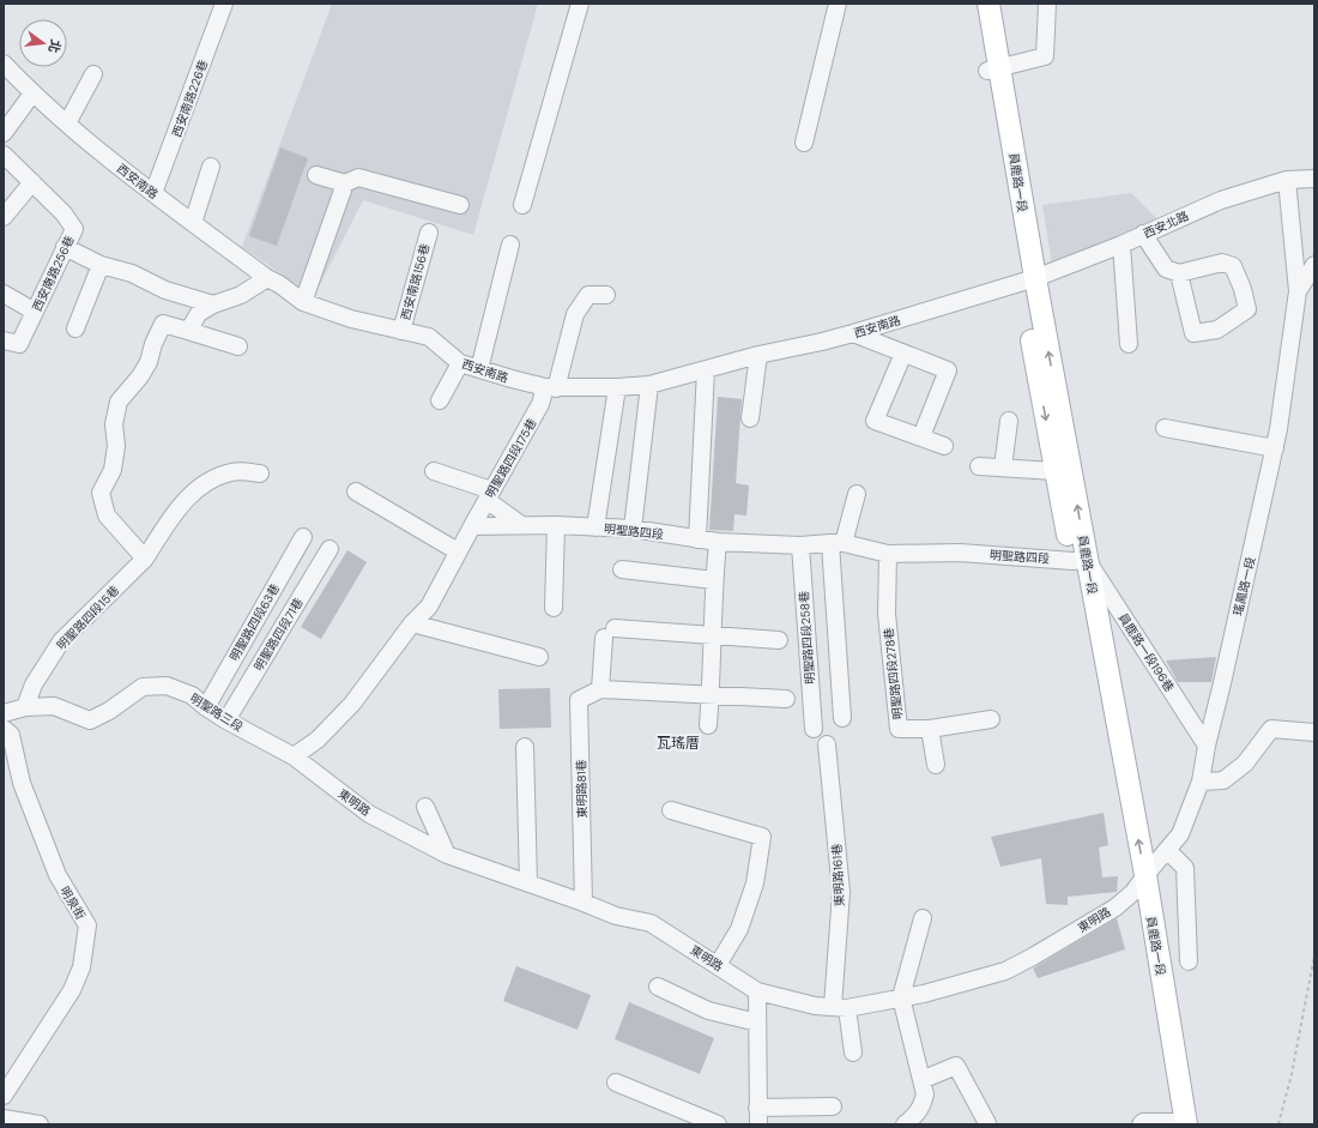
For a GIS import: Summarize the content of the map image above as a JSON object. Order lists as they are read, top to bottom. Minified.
{"streets":{"main road":["員鹿路一段"],"street":["西安南路226巷","西安南路","西安北路","西安南路256巷","西安南路156巷","明聖路四段175巷","明聖路四段","瑤鳳路一段","明聖路四段15巷","明聖路四段63巷","明聖路四段71巷","明聖路四段258巷","員鹿路一段196巷","明聖路四段278巷","明聖路三段","東明路81巷","東明路","東明路161巷","明泉街"]},"crossings":[["西安南路226巷","西安南路"],["西安南路","員鹿路一段"],["西安南路","西安北路"],["西安南路","西安南路156巷"],["西安南路","明聖路四段175巷"],["員鹿路一段","西安北路"],["員鹿路一段","明聖路四段"],["員鹿路一段","瑤鳳路一段"],["員鹿路一段","員鹿路一段196巷"],["員鹿路一段","東明路"],["明聖路四段175巷","明聖路四段"],["明聖路四段","明聖路四段258巷"],["明聖路四段","員鹿路一段196巷"],["明聖路四段","明聖路四段278巷"],["瑤鳳路一段","員鹿路一段196巷"],["瑤鳳路一段","東明路"],["明聖路四段15巷","明聖路三段"],["明聖路四段63巷","明聖路三段"],["明聖路四段71巷","明聖路三段"],["明聖路三段","東明路"],["明聖路三段","明泉街"],["東明路81巷","東明路"],["東明路","東明路161巷"]],"districts":["瓦瑤厝"],"north":"right"}
